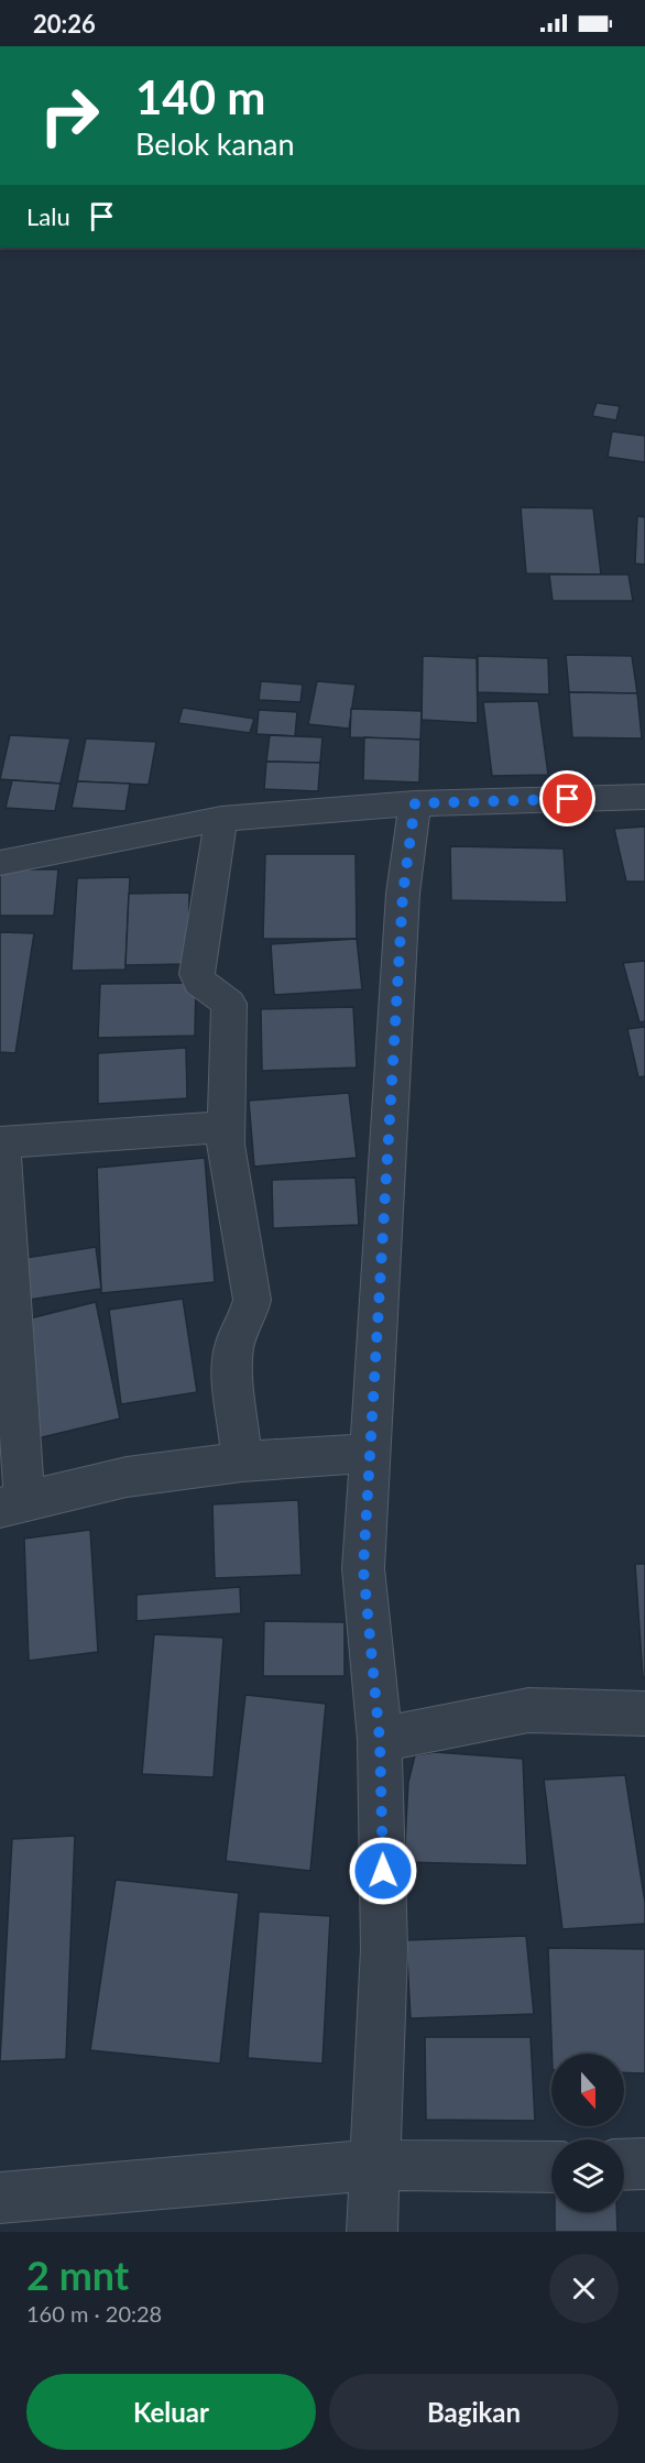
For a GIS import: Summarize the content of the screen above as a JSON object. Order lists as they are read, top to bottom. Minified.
{"north":"bottom","page":{"status":"20:26","turn":["140 m","Belok kanan"],"then":"Lalu","heading":["2 mnt","160 m · 20:28"],"buttons":["Keluar","Bagikan"]}}
